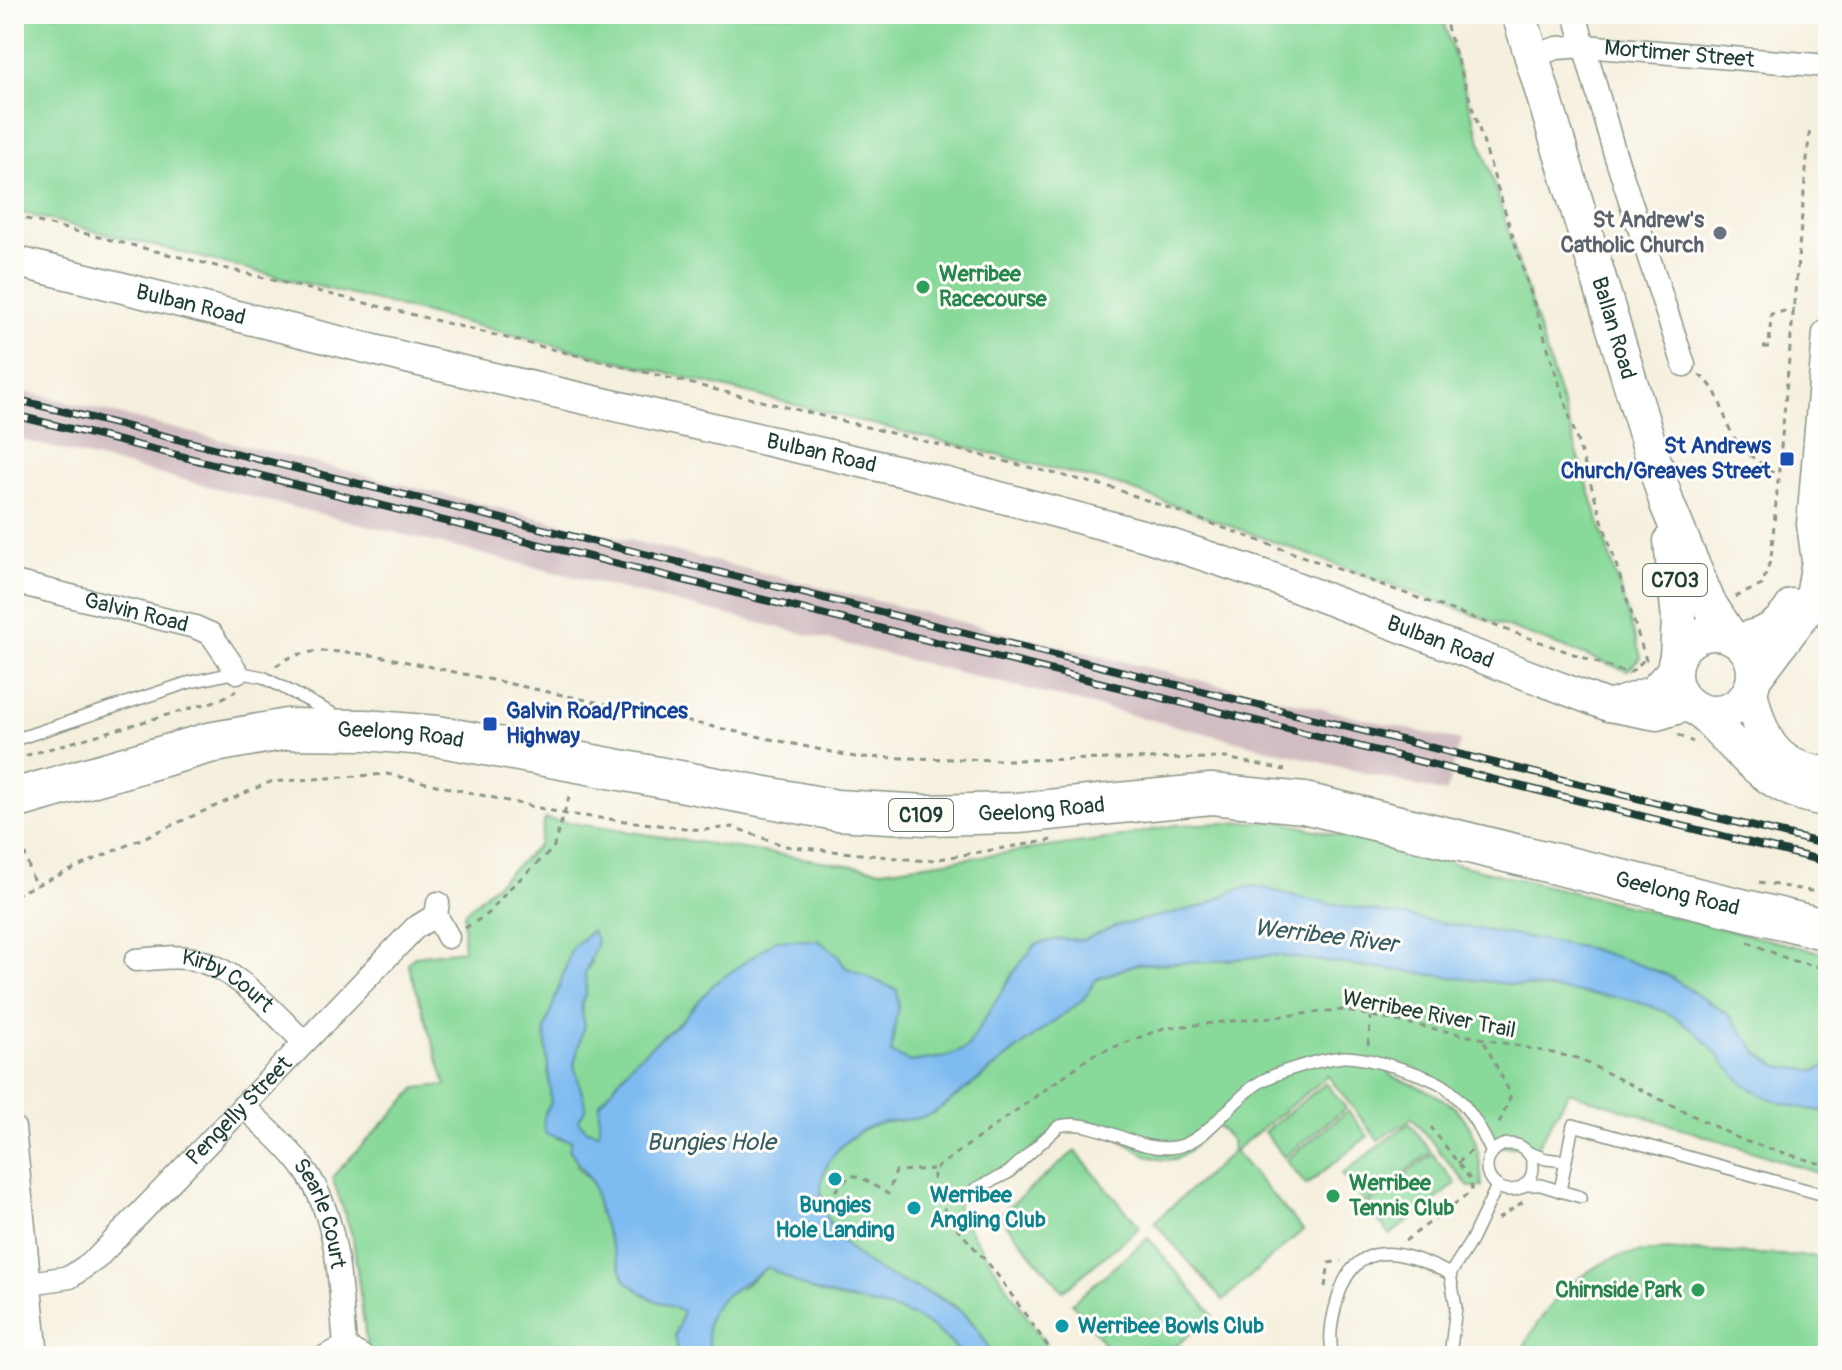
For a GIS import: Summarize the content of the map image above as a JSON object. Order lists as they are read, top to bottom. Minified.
{"streets":{"highway":["Geelong Road","C109"],"main road":["Ballan Road","C703"],"street":["Mortimer Street","Bulban Road","Galvin Road","Kirby Court","Pengelly Street","Searle Court"],"path":["Werribee River Trail"]},"crossings":[["Mortimer Street","Ballan Road"],["Bulban Road","Ballan Road"],["Bulban Road","C703"],["Ballan Road","C703"],["Kirby Court","Pengelly Street"],["Pengelly Street","Searle Court"]],"water":["Werribee River","Bungies Hole"],"places":{"other":["St Andrew's Catholic Church","Werribee Racecourse","Bungies Hole Landing","Werribee Tennis Club","Werribee Angling Club","Chirnside Park","Werribee Bowls Club"],"transit":["St Andrews Church/Greaves Street","Galvin Road/Princes Highway"]}}
